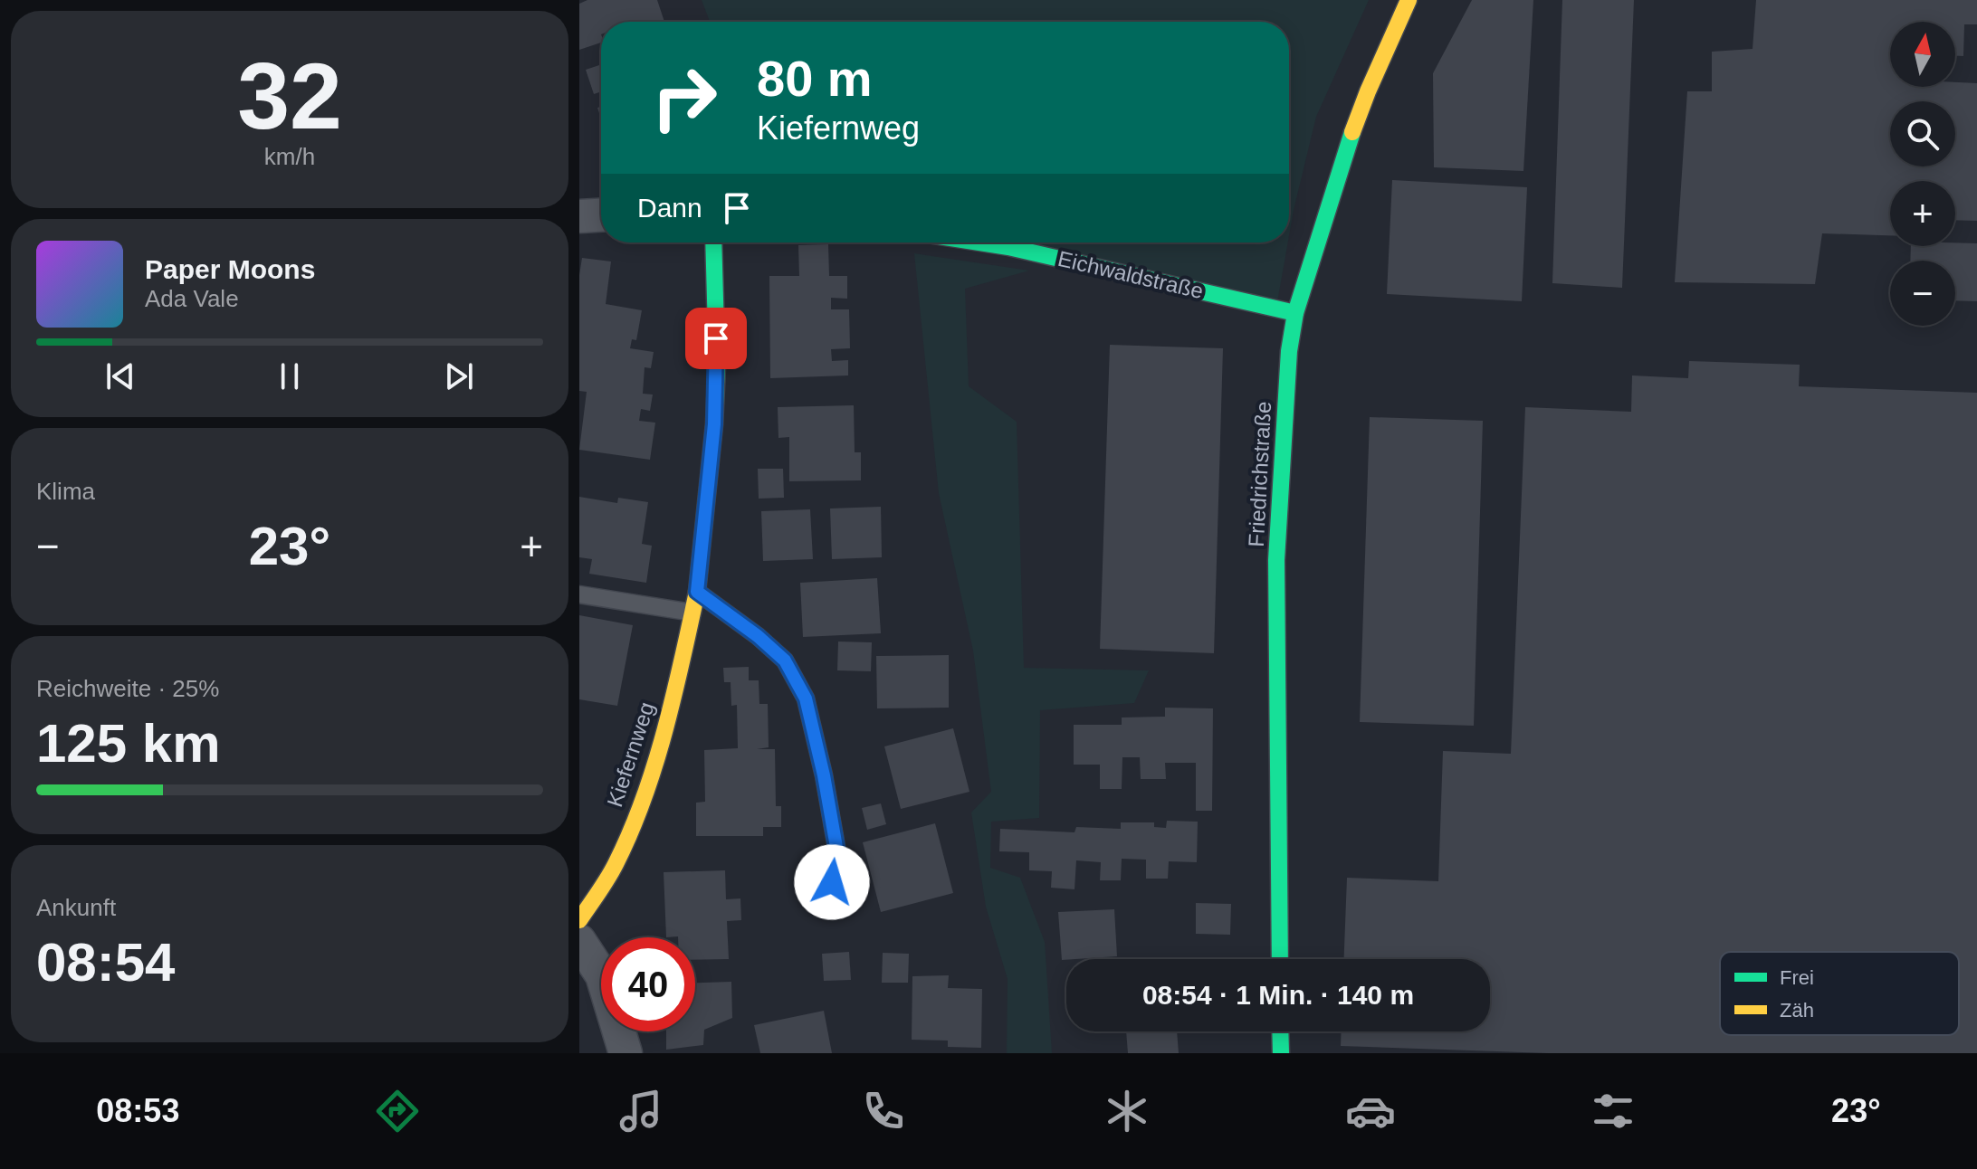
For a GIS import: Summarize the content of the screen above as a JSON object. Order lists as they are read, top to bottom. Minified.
{"streets":{"street":["Eichwaldstraße","Friedrichstraße","Kiefernweg"]},"crossings":[["Eichwaldstraße","Friedrichstraße"]],"legend":["Frei","Zäh"],"north":"top","page":{"tile":[["32","km/h"],"Klima",["Reichweite · 25%","125 km"],["Ankunft","08:54"]],"map_buttons":["+","−"],"turn":["80 m","Kiefernweg"],"then":"Dann","song":["Paper Moons","Ada Vale"],"heat":["−","23°","+"],"limit":"40","trip":"08:54 · 1 Min. · 140 m","tabs":["08:53","23°"]}}
